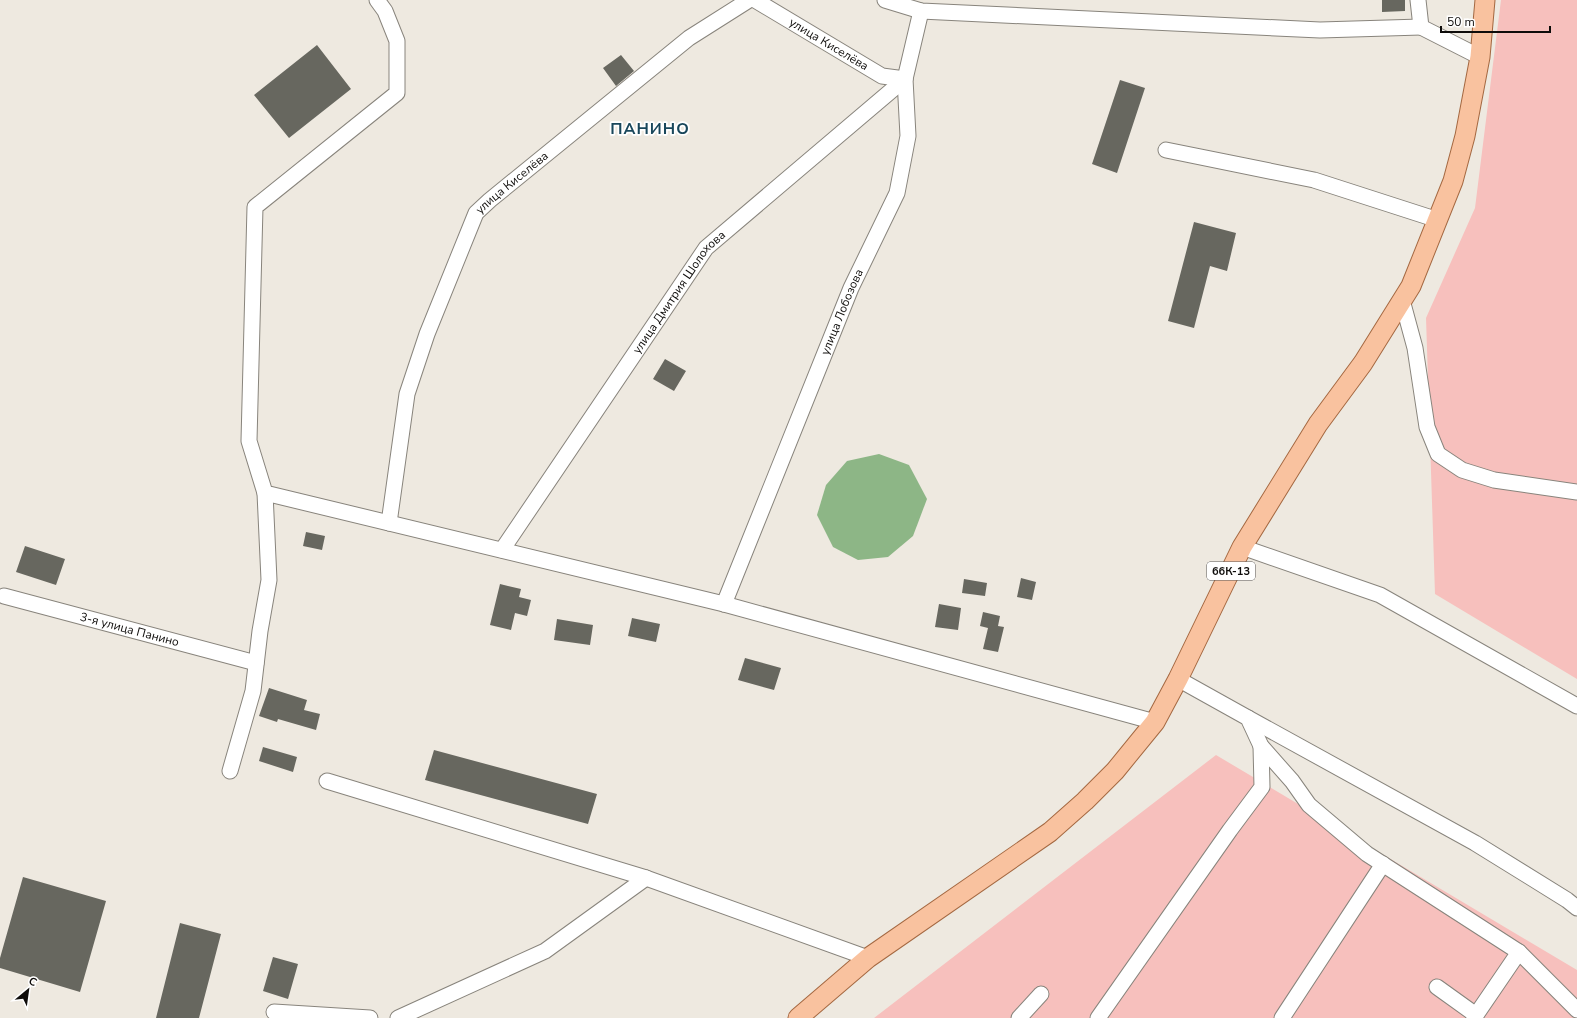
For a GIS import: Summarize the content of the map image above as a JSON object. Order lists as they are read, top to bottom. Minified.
{"streets":{"main road":["66К-13"],"street":["улица Киселёва","улица Дмитрия Шолохова","улица Лобозова","3-я улица Панино"]},"crossings":[["улица Киселёва","улица Дмитрия Шолохова"],["улица Киселёва","улица Лобозова"],["улица Дмитрия Шолохова","улица Лобозова"]],"districts":["ПАНИНО"],"scale_bar":"50 m","north":"top right"}
